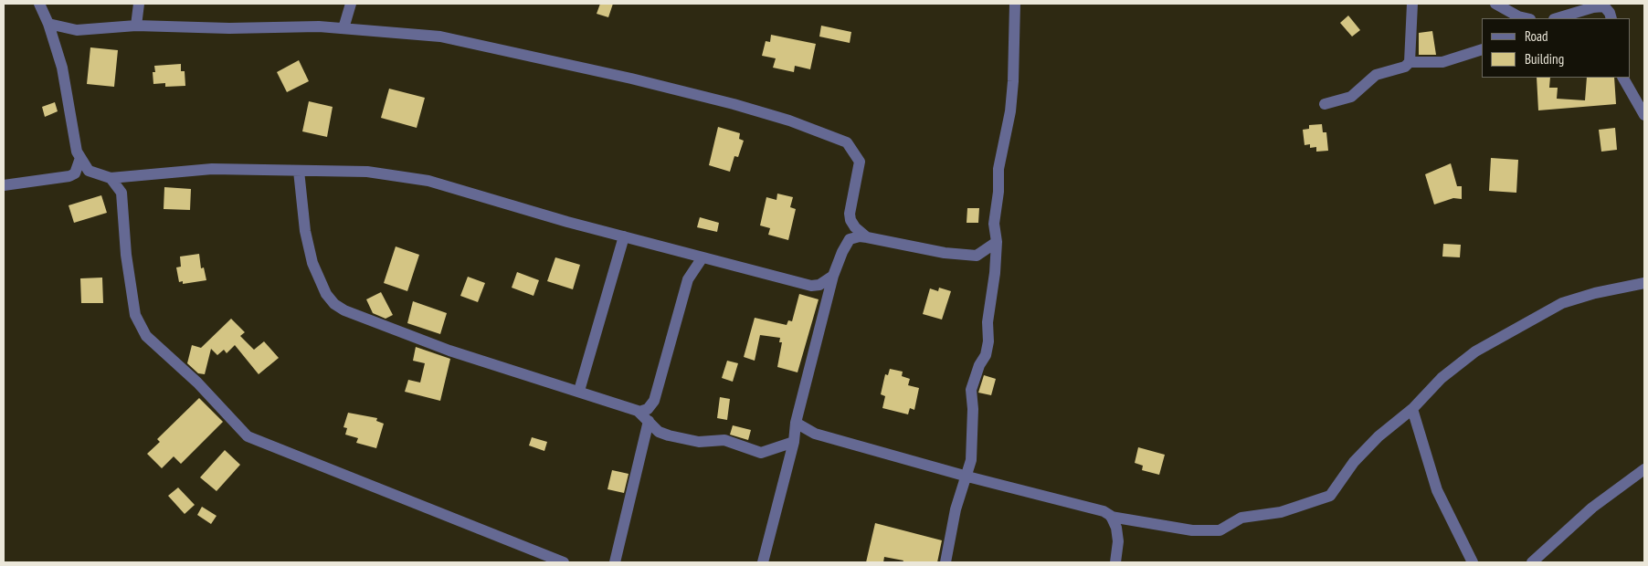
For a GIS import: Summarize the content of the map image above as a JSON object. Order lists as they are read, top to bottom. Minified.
{"legend":["Road","Building"]}
